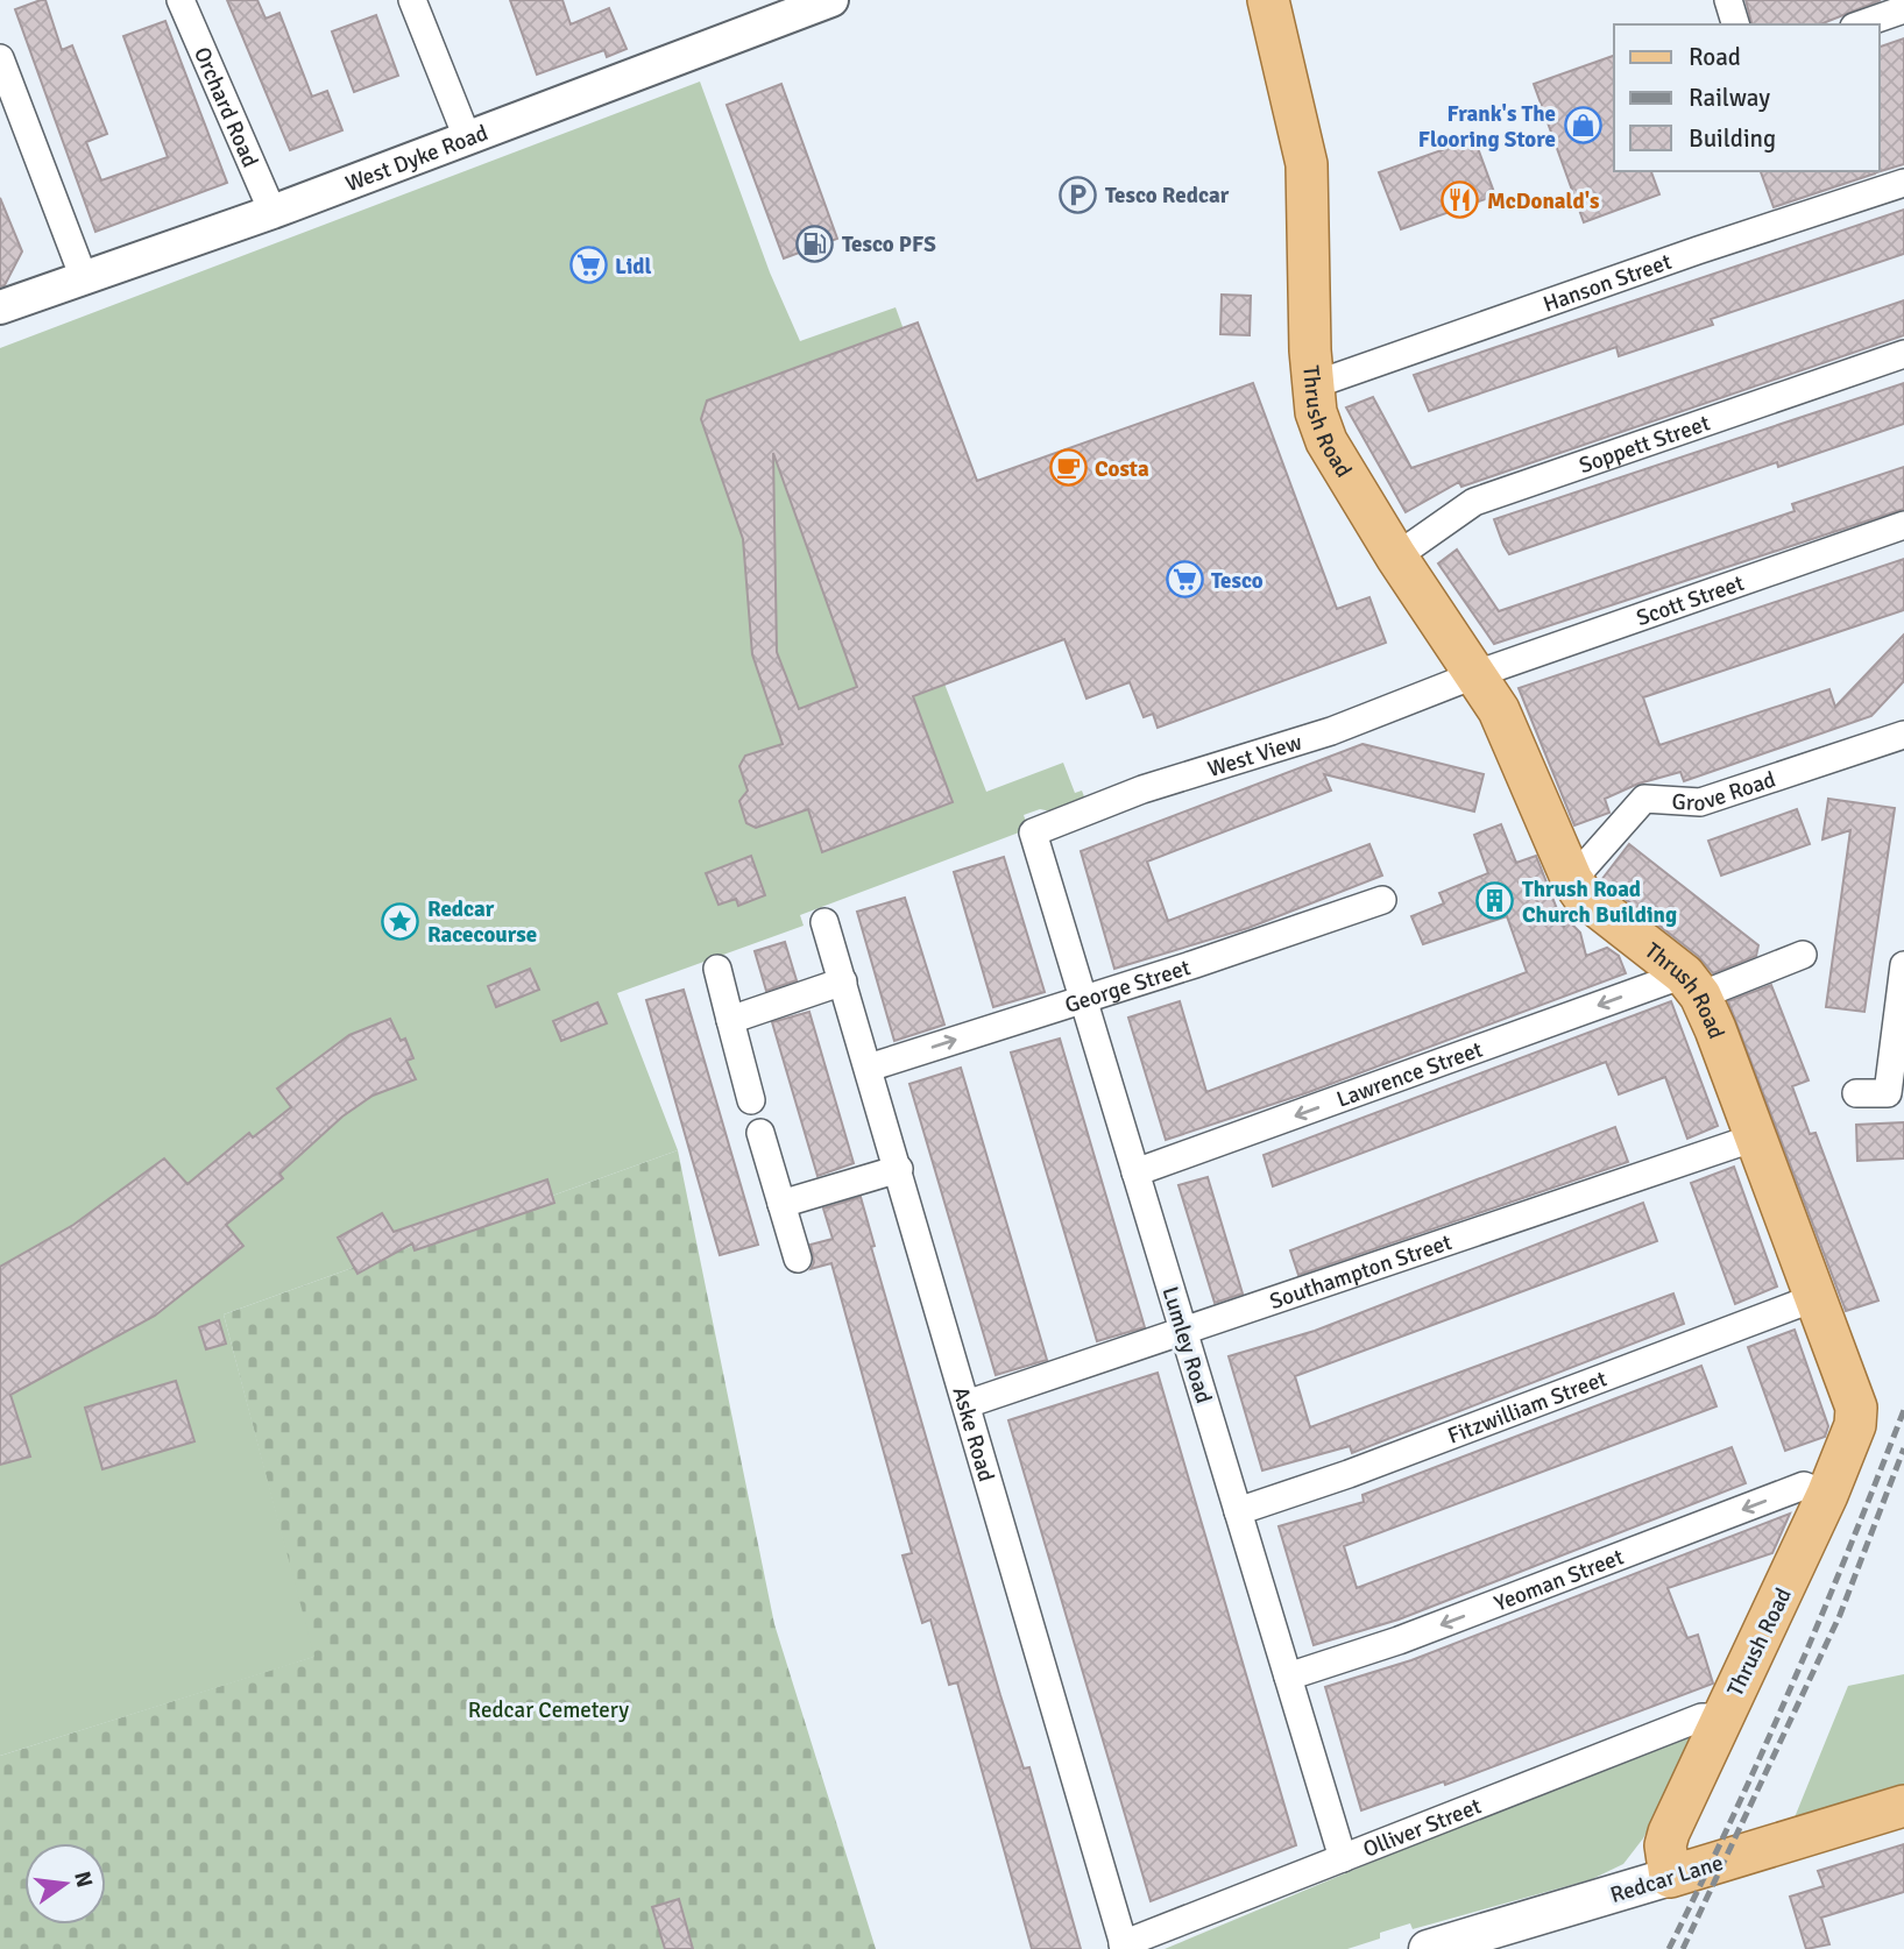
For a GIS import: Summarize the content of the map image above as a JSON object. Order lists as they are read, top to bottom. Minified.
{"streets":{"main road":["Thrush Road","Redcar Lane"],"street":["Orchard Road","West Dyke Road","Hanson Street","Soppett Street","Scott Street","West View","Grove Road","George Street","Lawrence Street","Southampton Street","Lumley Road","Fitzwilliam Street","Aske Road","Yeoman Street","Olliver Street"]},"crossings":[["Orchard Road","West Dyke Road"],["Hanson Street","Thrush Road"],["Thrush Road","Soppett Street"],["Thrush Road","Scott Street"],["Thrush Road","West View"],["Thrush Road","Grove Road"],["Thrush Road","Lawrence Street"],["Thrush Road","Southampton Street"],["Thrush Road","Fitzwilliam Street"],["Thrush Road","Yeoman Street"],["Thrush Road","Olliver Street"],["Thrush Road","Redcar Lane"],["Scott Street","West View"],["West View","Lumley Road"],["George Street","Lumley Road"],["George Street","Aske Road"],["Lawrence Street","Lumley Road"],["Southampton Street","Lumley Road"],["Southampton Street","Aske Road"],["Lumley Road","Fitzwilliam Street"],["Lumley Road","Yeoman Street"],["Lumley Road","Olliver Street"],["Aske Road","Olliver Street"]],"one_way":["George Street","Lawrence Street","Yeoman Street"],"parks":["Redcar Cemetery"],"places":{"shop":["Frank's The Flooring Store"],"parking":["Tesco Redcar"],"restaurant":["McDonald's"],"fuel station":["Tesco PFS"],"supermarket":["Lidl","Tesco"],"cafe":["Costa"],"building":["Thrush Road Church Building"],"place":["Redcar Racecourse"]},"legend":["Road","Railway","Building"],"north":"right"}
